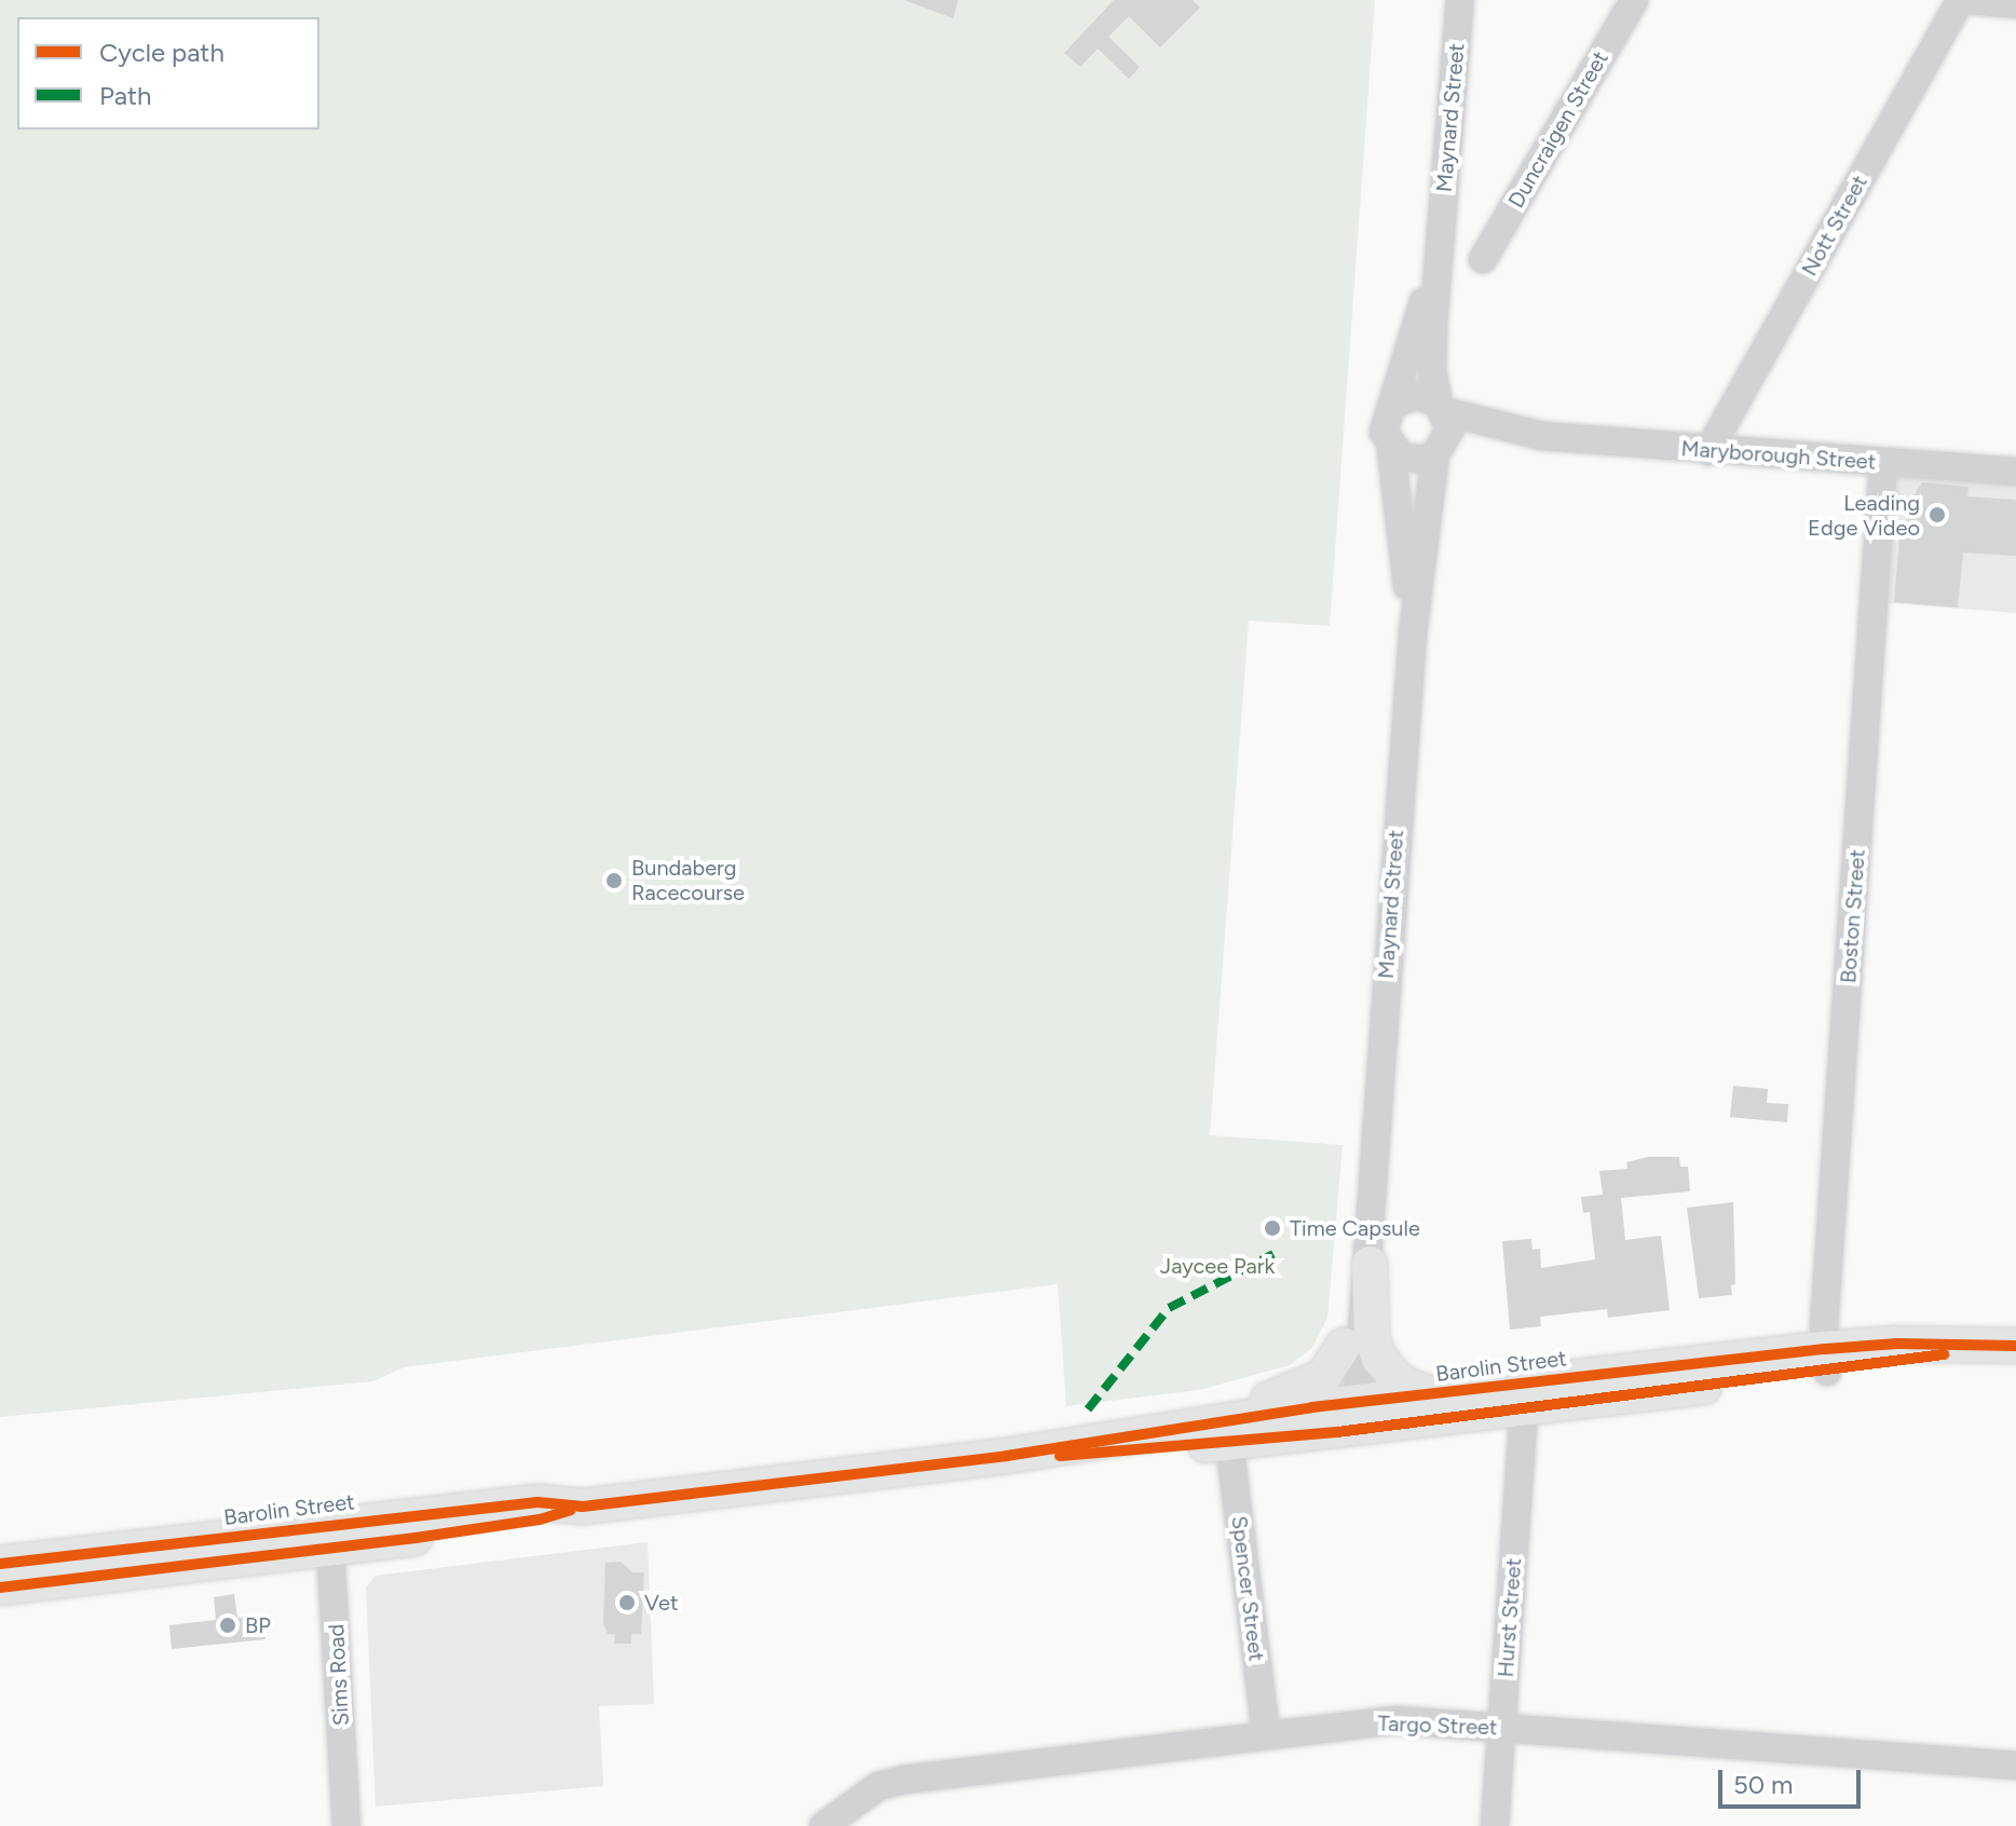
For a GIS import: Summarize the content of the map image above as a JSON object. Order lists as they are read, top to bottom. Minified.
{"streets":{"main road":["Barolin Street"],"street":["Maynard Street","Duncraigen Street","Nott Street","Maryborough Street","Boston Street","Spencer Street","Hurst Street","Sims Road","Targo Street"]},"crossings":[["Maynard Street","Maryborough Street"],["Maynard Street","Barolin Street"],["Nott Street","Maryborough Street"],["Maryborough Street","Boston Street"],["Boston Street","Barolin Street"],["Barolin Street","Spencer Street"],["Barolin Street","Hurst Street"],["Barolin Street","Sims Road"],["Spencer Street","Targo Street"],["Hurst Street","Targo Street"]],"parks":["Jaycee Park"],"places":["Leading Edge Video","Bundaberg Racecourse","Time Capsule","Vet","BP"],"legend":["Cycle path","Path"],"scale_bar":"50 m"}
